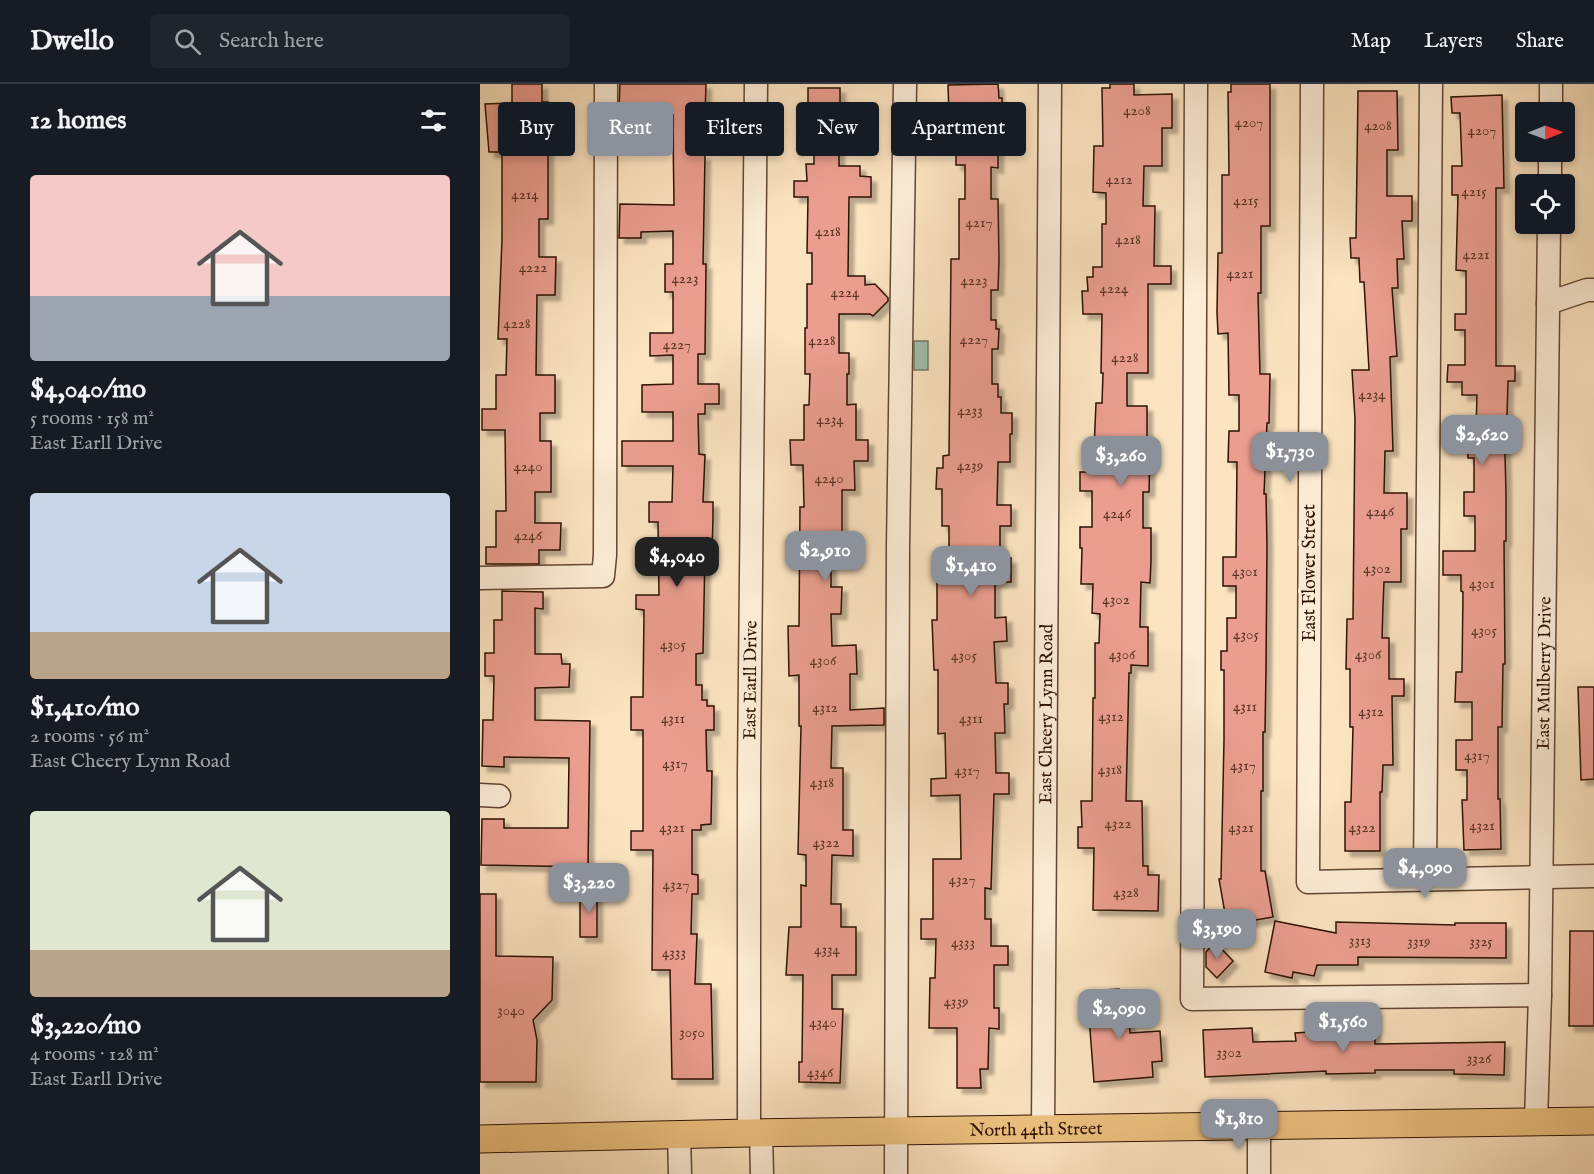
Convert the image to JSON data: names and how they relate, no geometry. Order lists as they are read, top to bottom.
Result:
{
  "streets": {
    "main road": ["North 44th Street"],
    "street": [
      "East Flower Street",
      "East Mulberry Drive",
      "East Earll Drive",
      "East Cheery Lynn Road"
    ]
  },
  "crossings": [
    ["East Mulberry Drive", "North 44th Street"],
    ["East Earll Drive", "North 44th Street"],
    ["East Cheery Lynn Road", "North 44th Street"]
  ],
  "house_numbers": [
    "4208",
    "4207",
    "4208",
    "4207",
    "4212",
    "4215",
    "4214",
    "4215",
    "4217",
    "4218",
    "4218",
    "4221",
    "4222",
    "4221",
    "4223",
    "4223",
    "4224",
    "4224",
    "4228",
    "4227",
    "4228",
    "4227",
    "4228",
    "4234",
    "4233",
    "4234",
    "4239",
    "4240",
    "4240",
    "4246",
    "4246",
    "4246",
    "4302",
    "4301",
    "4301",
    "4302",
    "4305",
    "4305",
    "4305",
    "4306",
    "4306",
    "4305",
    "4306",
    "4311",
    "4312",
    "4312",
    "4312",
    "4311",
    "4311",
    "4317",
    "4317",
    "4317",
    "4318",
    "4317",
    "4318",
    "4322",
    "4321",
    "4321",
    "4321",
    "4322",
    "4322",
    "4327",
    "4327",
    "4328",
    "3313",
    "3319",
    "3325",
    "4333",
    "4334",
    "4333",
    "4339",
    "3040",
    "4340",
    "3050",
    "3302",
    "3326",
    "4346"
  ],
  "north": "right",
  "page": {
    "header": "Dwello",
    "search": "Search here",
    "nav": ["Map", "Layers", "Share"],
    "heading": "12 homes",
    "chip": [
      "Buy",
      "Rent",
      "Filters",
      "New",
      "Apartment"
    ],
    "list": [
      {
        "name": "$4,040/mo",
        "note": "5 rooms · 158 m² · East Earll Drive"
      },
      {
        "name": "$1,410/mo",
        "note": "2 rooms · 56 m² · East Cheery Lynn Road"
      },
      {
        "name": "$3,220/mo",
        "note": "4 rooms · 128 m² · East Earll Drive"
      }
    ],
    "price": [
      "$2,620",
      "$1,730",
      "$3,260",
      "$2,910",
      "$4,040",
      "$1,410",
      "$4,090",
      "$3,220",
      "$3,190",
      "$2,090",
      "$1,560",
      "$1,810"
    ]
  }
}
